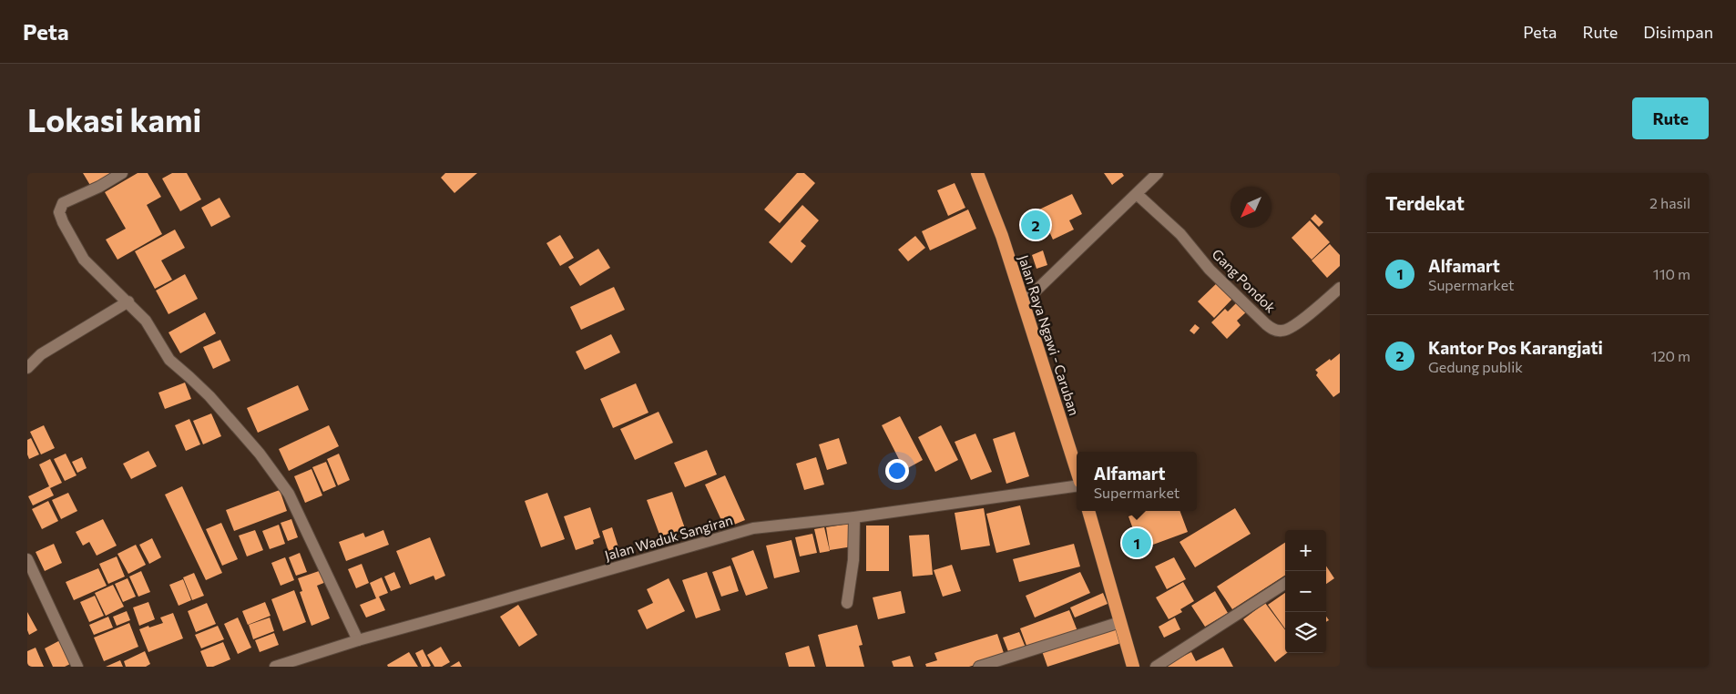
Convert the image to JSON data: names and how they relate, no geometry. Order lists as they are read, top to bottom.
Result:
{
  "streets": {
    "highway": ["Jalan Raya Ngawi - Caruban"],
    "street": ["Gang Pondok", "Jalan Waduk Sangiran"]
  },
  "north": "bottom left",
  "page": {
    "header": "Peta",
    "nav": ["Peta", "Rute", "Disimpan"],
    "buttons": "Rute",
    "title": "Lokasi kami",
    "heading": ["Terdekat", "2 hasil"],
    "pins": ["2", "1"],
    "list": [
      {
        "mark": "1",
        "name": "Alfamart",
        "note": "Supermarket",
        "value": "110 m"
      },
      {
        "mark": "2",
        "name": "Kantor Pos Karangjati",
        "note": "Gedung publik",
        "value": "120 m"
      }
    ],
    "popup": ["Alfamart", "Supermarket"],
    "map_buttons": ["+", "−"]
  }
}
